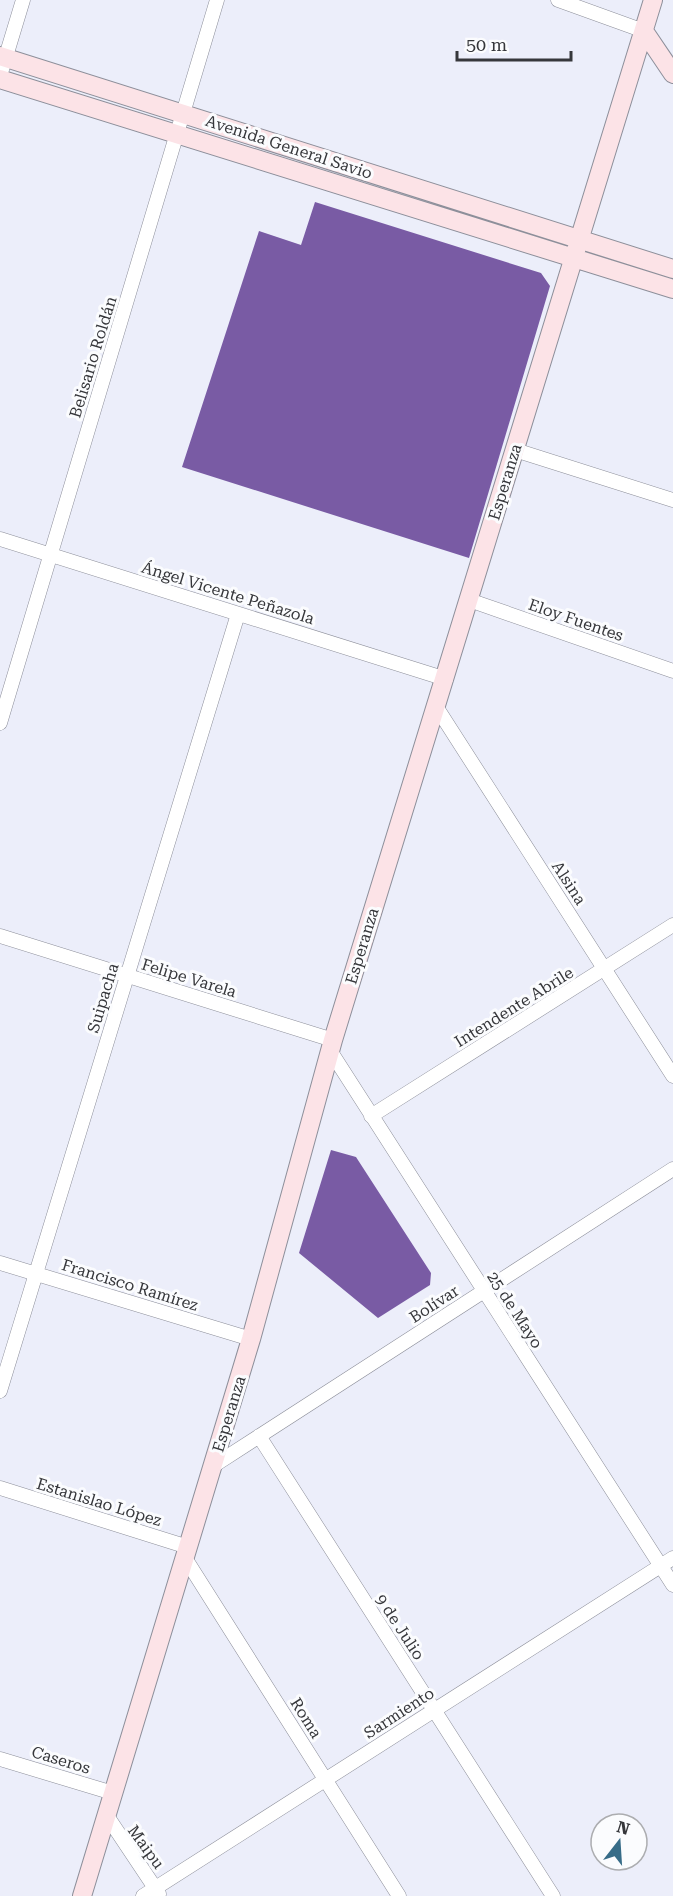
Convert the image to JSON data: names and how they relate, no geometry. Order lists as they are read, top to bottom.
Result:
{
  "streets": {
    "main road": ["Avenida General Savio", "Esperanza"],
    "street": [
      "Belisario Roldán",
      "Ángel Vicente Peñazola",
      "Eloy Fuentes",
      "Alsina",
      "Felipe Varela",
      "Suipacha",
      "Intendente Abrile",
      "Francisco Ramírez",
      "Bolívar",
      "25 de Mayo",
      "Estanislao López",
      "9 de Julio",
      "Sarmiento",
      "Roma",
      "Caseros",
      "Maipu"
    ]
  },
  "crossings": [
    ["Avenida General Savio", "Belisario Roldán"],
    ["Avenida General Savio", "Esperanza"],
    ["Belisario Roldán", "Ángel Vicente Peñazola"],
    ["Esperanza", "Ángel Vicente Peñazola"],
    ["Esperanza", "Eloy Fuentes"],
    ["Esperanza", "Alsina"],
    ["Esperanza", "Felipe Varela"],
    ["Esperanza", "Francisco Ramírez"],
    ["Esperanza", "Bolívar"],
    ["Esperanza", "25 de Mayo"],
    ["Esperanza", "Estanislao López"],
    ["Esperanza", "Roma"],
    ["Esperanza", "Caseros"],
    ["Esperanza", "Maipu"],
    ["Ángel Vicente Peñazola", "Suipacha"],
    ["Alsina", "Intendente Abrile"],
    ["Felipe Varela", "Suipacha"],
    ["Felipe Varela", "25 de Mayo"],
    ["Suipacha", "Francisco Ramírez"],
    ["Intendente Abrile", "25 de Mayo"],
    ["Bolívar", "25 de Mayo"],
    ["Bolívar", "9 de Julio"],
    ["25 de Mayo", "Sarmiento"],
    ["Estanislao López", "Roma"],
    ["9 de Julio", "Sarmiento"],
    ["Sarmiento", "Roma"],
    ["Sarmiento", "Maipu"]
  ],
  "scale_bar": "50 m",
  "north": "top"
}
